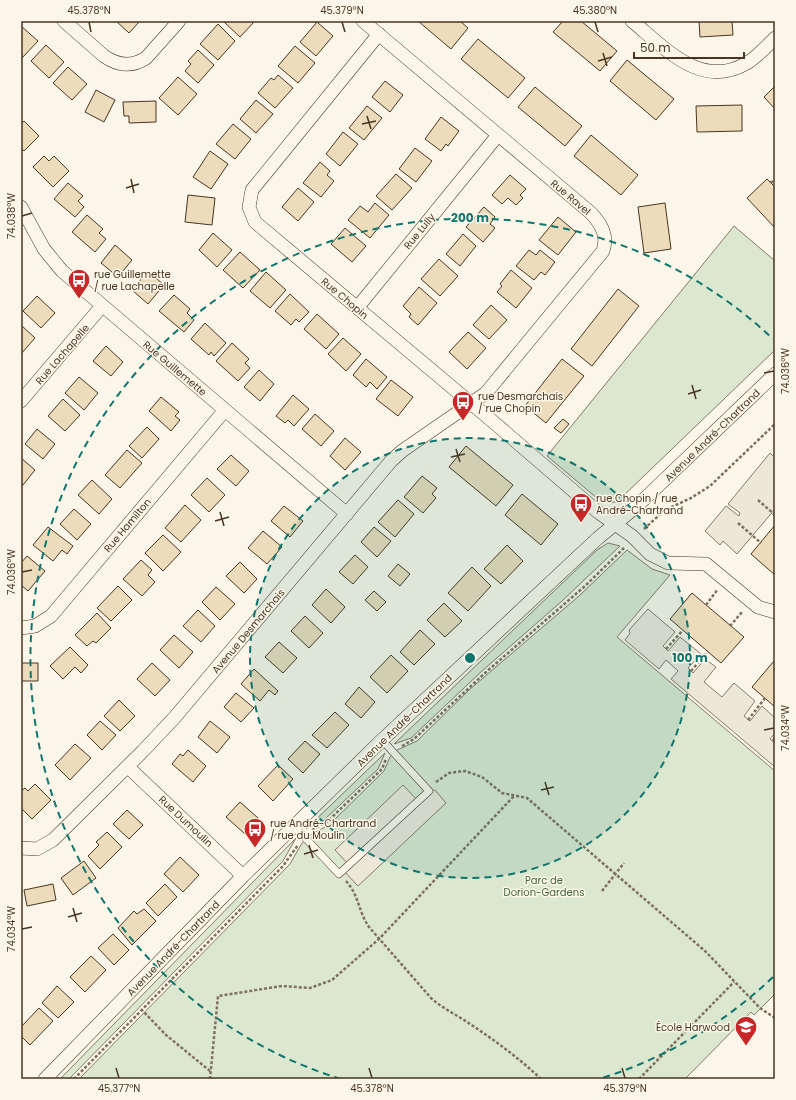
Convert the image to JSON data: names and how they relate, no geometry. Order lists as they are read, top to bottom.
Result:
{
  "streets": {
    "street": [
      "Rue Ravel",
      "Rue Lully",
      "Rue Chopin",
      "Rue Lachapelle",
      "Rue Guillemette",
      "Avenue André-Chartrand",
      "Rue Hamilton",
      "Avenue Desmarchais",
      "Rue Dumoulin"
    ]
  },
  "crossings": [
    ["Rue Ravel", "Rue Lully"],
    ["Rue Ravel", "Rue Chopin"],
    ["Rue Ravel", "Avenue Desmarchais"],
    ["Rue Lully", "Rue Chopin"],
    ["Rue Chopin", "Avenue André-Chartrand"],
    ["Rue Chopin", "Avenue Desmarchais"],
    ["Rue Lachapelle", "Rue Guillemette"],
    ["Rue Guillemette", "Rue Hamilton"],
    ["Rue Guillemette", "Avenue Desmarchais"],
    ["Avenue André-Chartrand", "Rue Dumoulin"],
    ["Avenue Desmarchais", "Rue Dumoulin"]
  ],
  "parks": ["Parc de Dorion-Gardens"],
  "places": {
    "bus stop": [
      "rue Guillemette / rue Lachapelle",
      "rue Desmarchais / rue Chopin",
      "rue Chopin / rue André-Chartrand",
      "rue André-Chartrand / rue du Moulin"
    ],
    "school or university": ["École Harwood"]
  },
  "scale_bar": "50 m",
  "coordinates": [
    "45.378°N",
    "45.379°N",
    "45.380°N",
    "74.038°W",
    "74.036°W",
    "74.034°W",
    "45.377°N"
  ],
  "rings": ["200 m", "100 m"]
}
